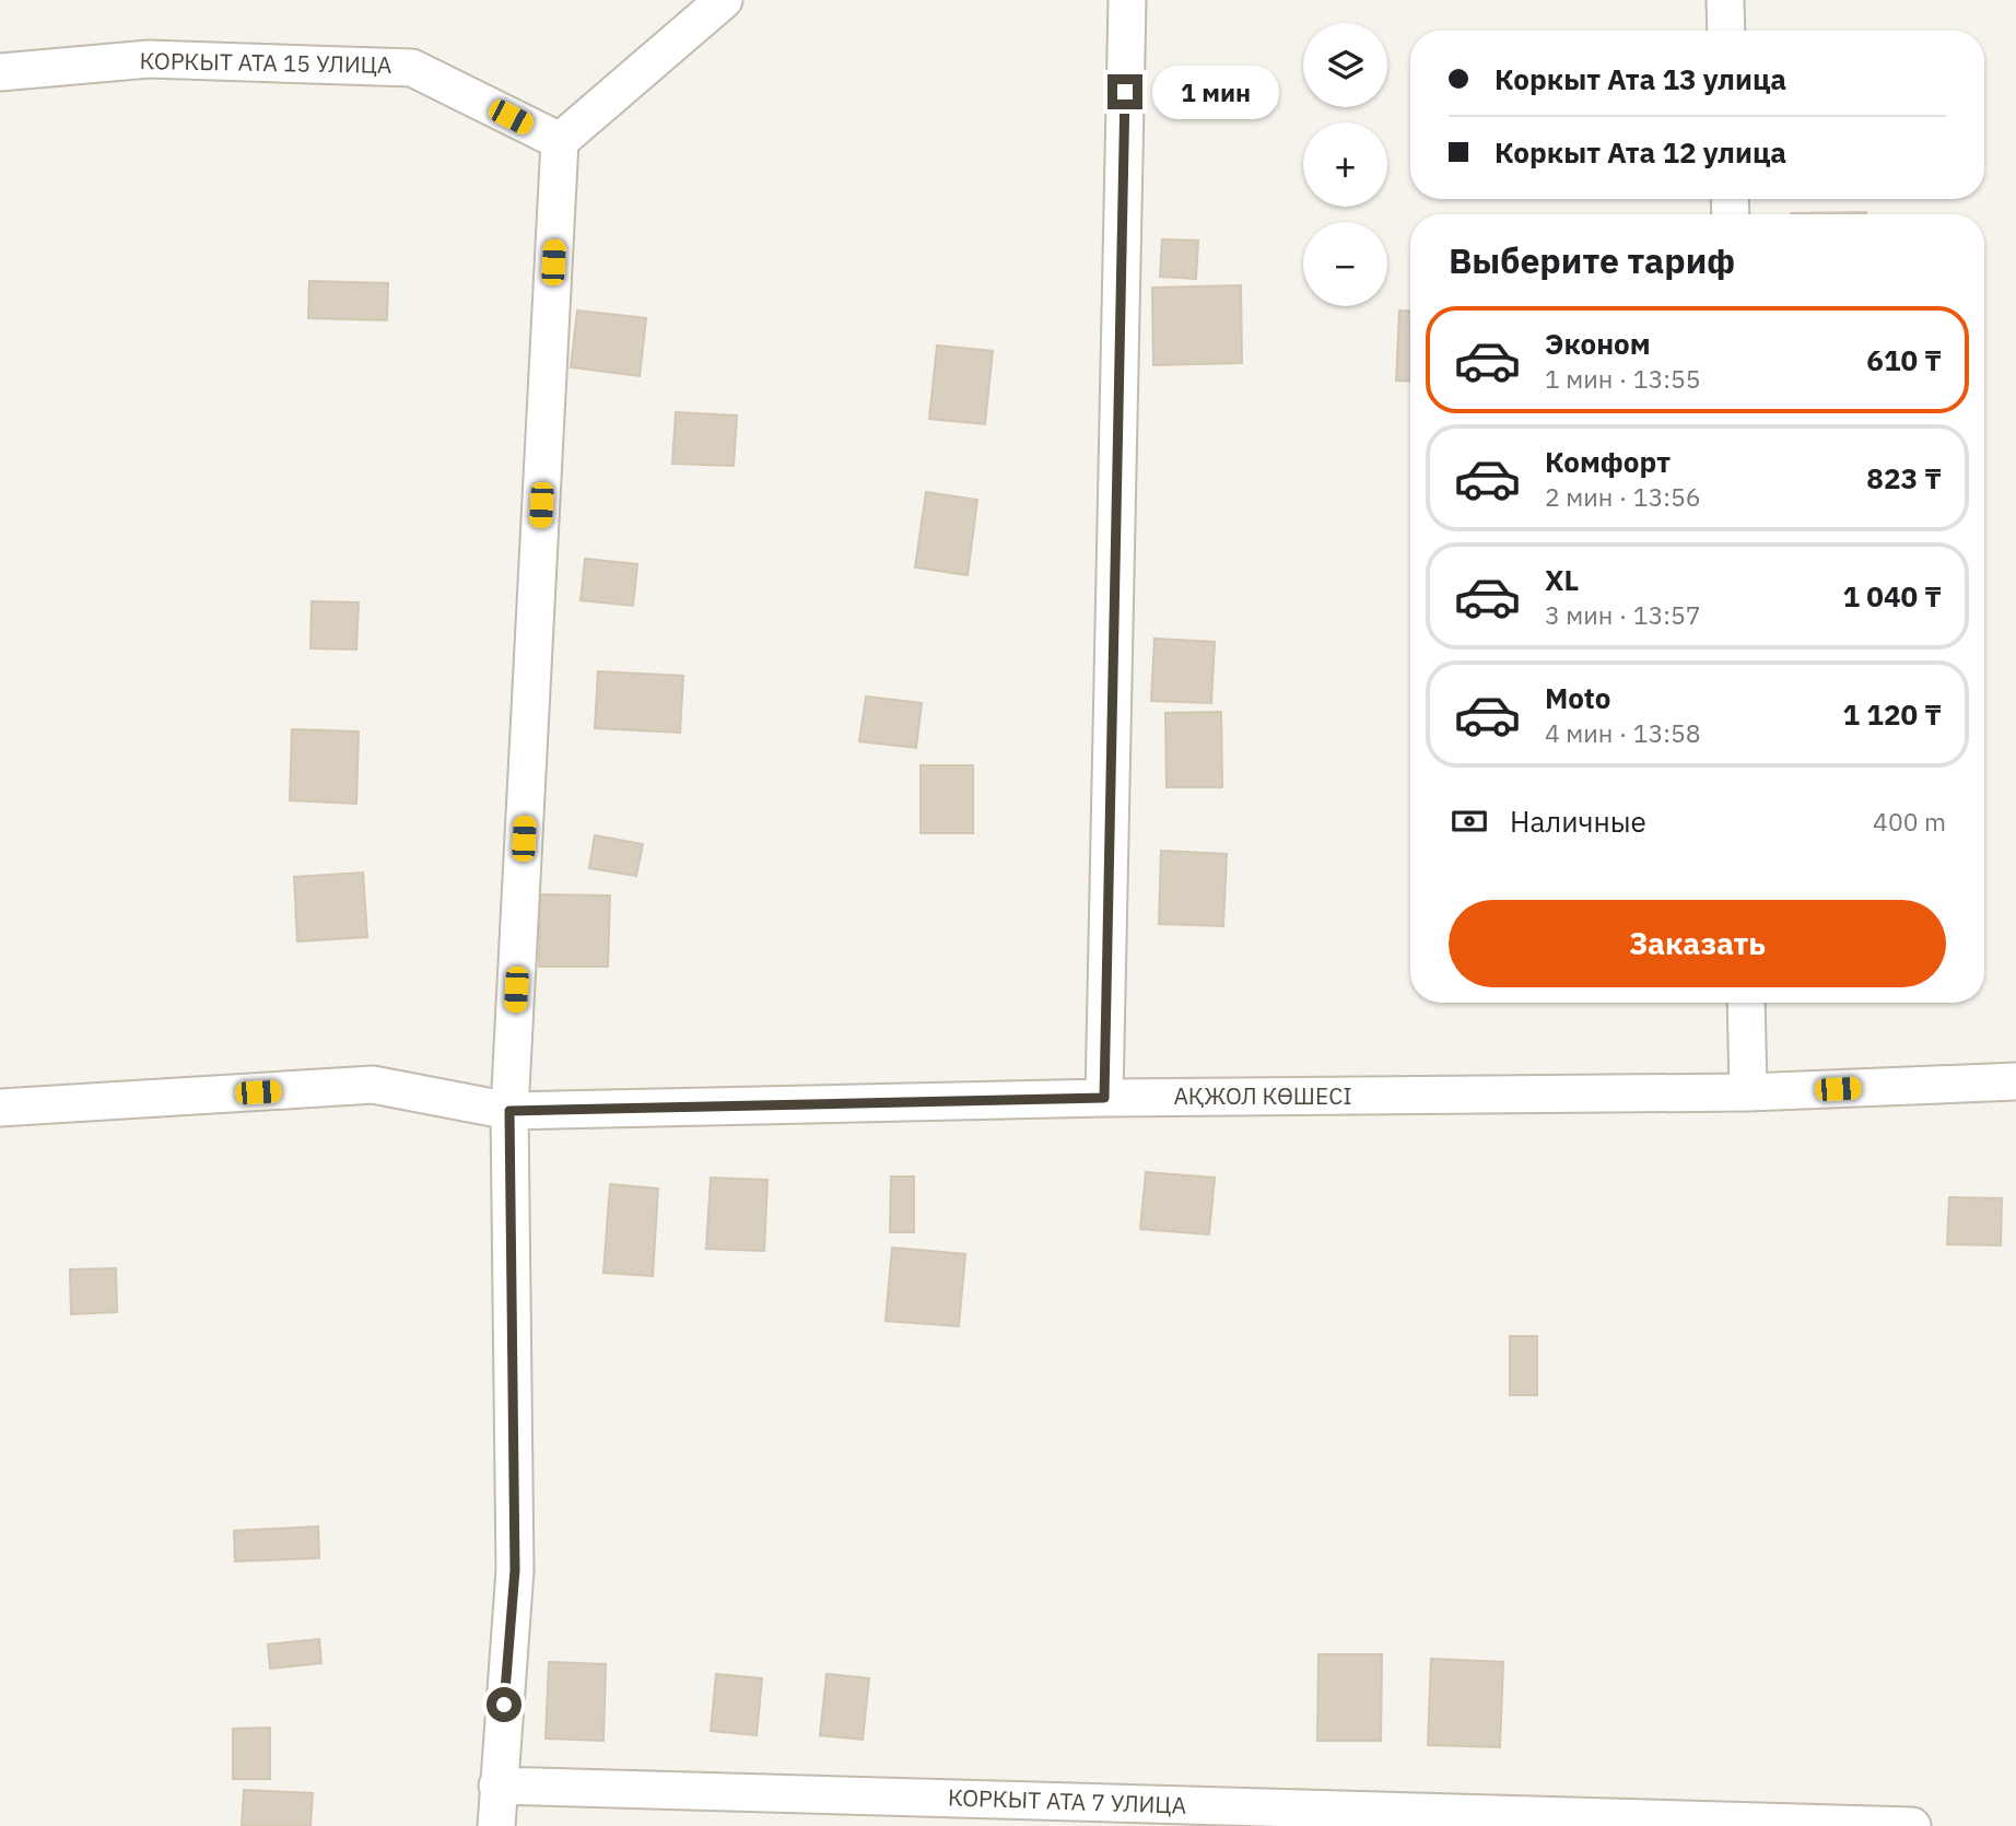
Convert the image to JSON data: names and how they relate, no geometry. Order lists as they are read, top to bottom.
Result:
{
  "streets": {
    "street": ["КОРКЫТ АТА 15 УЛИЦА", "АҚЖОЛ КӨШЕСІ", "КОРКЫТ АТА 7 УЛИЦА"]
  },
  "page": {
    "map_buttons": ["+", "−"],
    "banner": ["Коркыт Ата 13 улица", "Коркыт Ата 12 улица"],
    "bubble": "1 мин",
    "heading": "Выберите тариф",
    "list": [
      {
        "name": "Эконом",
        "note": "1 мин · 13:55",
        "value": "610 ₸"
      },
      {
        "name": "Комфорт",
        "note": "2 мин · 13:56",
        "value": "823 ₸"
      },
      {
        "name": "XL",
        "note": "3 мин · 13:57",
        "value": "1 040 ₸"
      },
      {
        "name": "Moto",
        "note": "4 мин · 13:58",
        "value": "1 120 ₸"
      }
    ],
    "pay": ["Наличные", "400 m"],
    "buttons": "Заказать"
  }
}
